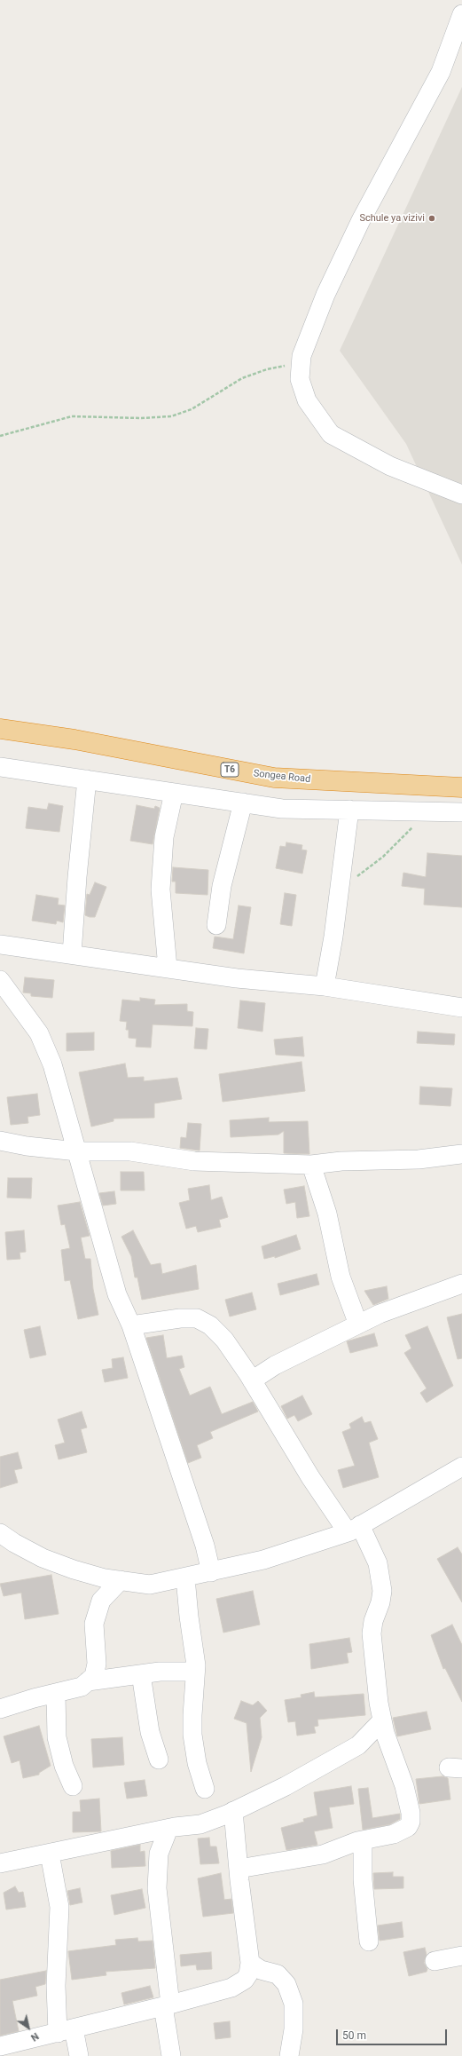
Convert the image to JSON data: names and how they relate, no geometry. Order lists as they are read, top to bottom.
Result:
{
  "streets": {
    "highway": ["T6", "Songea Road"]
  },
  "places": ["Schule ya vizivi"],
  "scale_bar": "50 m",
  "north": "bottom right"
}
